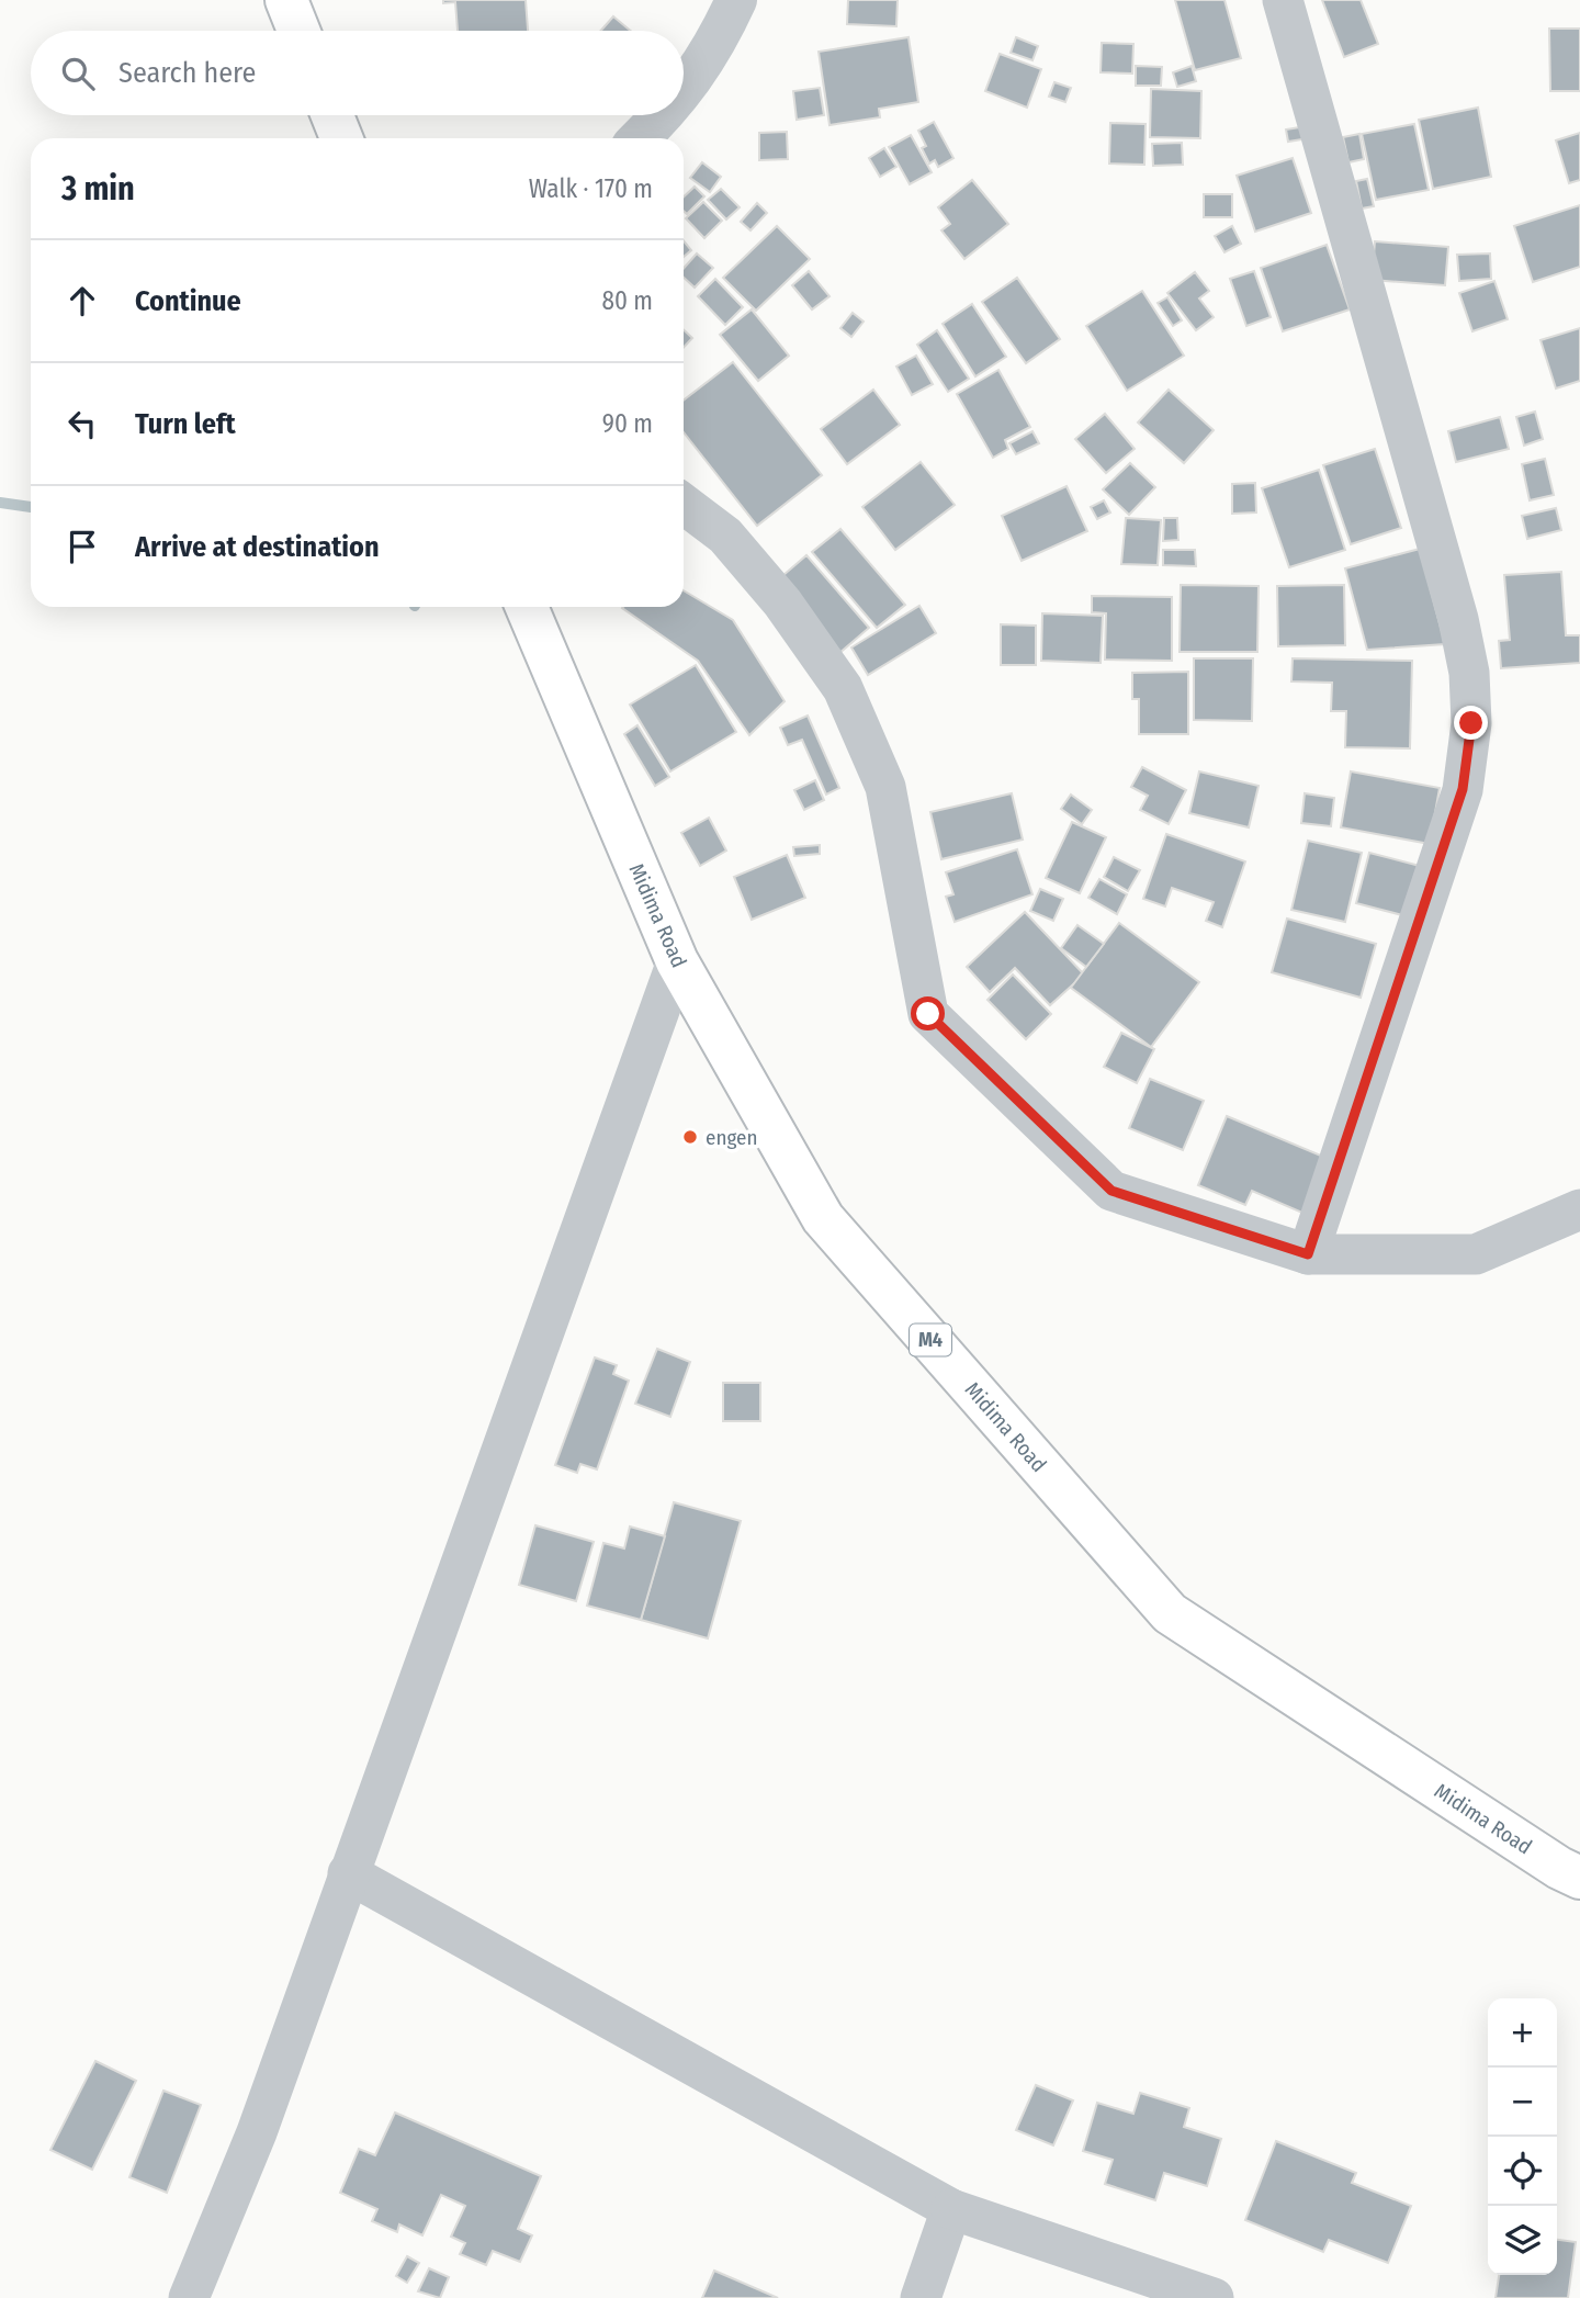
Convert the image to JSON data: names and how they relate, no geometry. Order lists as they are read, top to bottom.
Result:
{
  "streets": {
    "main road": ["Midima Road", "M4"]
  },
  "places": ["engen"],
  "page": {
    "search": "Search here",
    "heading": ["3 min", "Walk · 170 m"],
    "list": [
      ["Continue", "80 m"],
      ["Turn left", "90 m"],
      "Arrive at destination"
    ],
    "map_buttons": ["+", "−"]
  }
}
